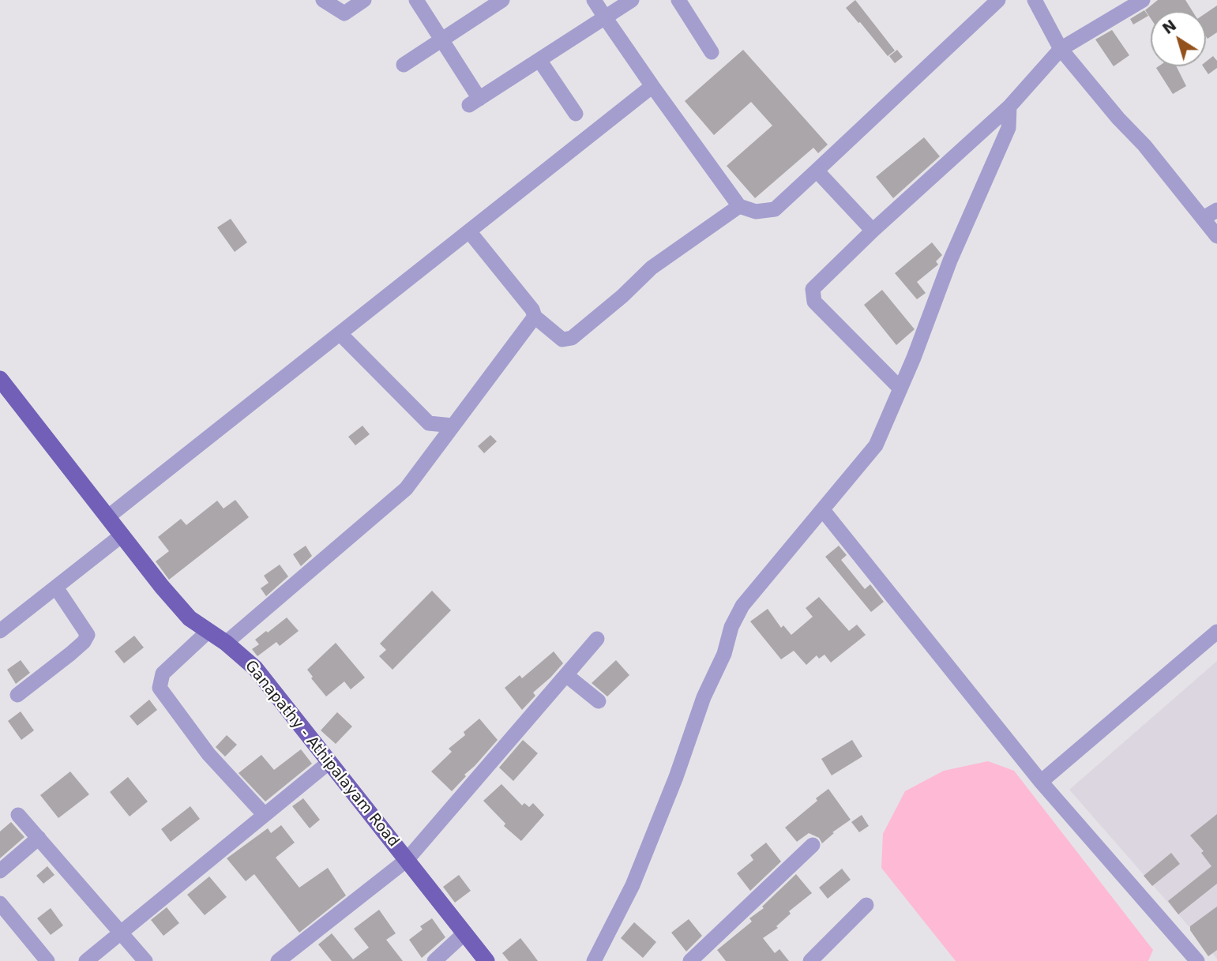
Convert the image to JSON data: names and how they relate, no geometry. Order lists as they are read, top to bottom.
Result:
{
  "streets": {
    "main road": ["Ganapathy - Athipalayam Road"]
  },
  "north": "top left"
}
